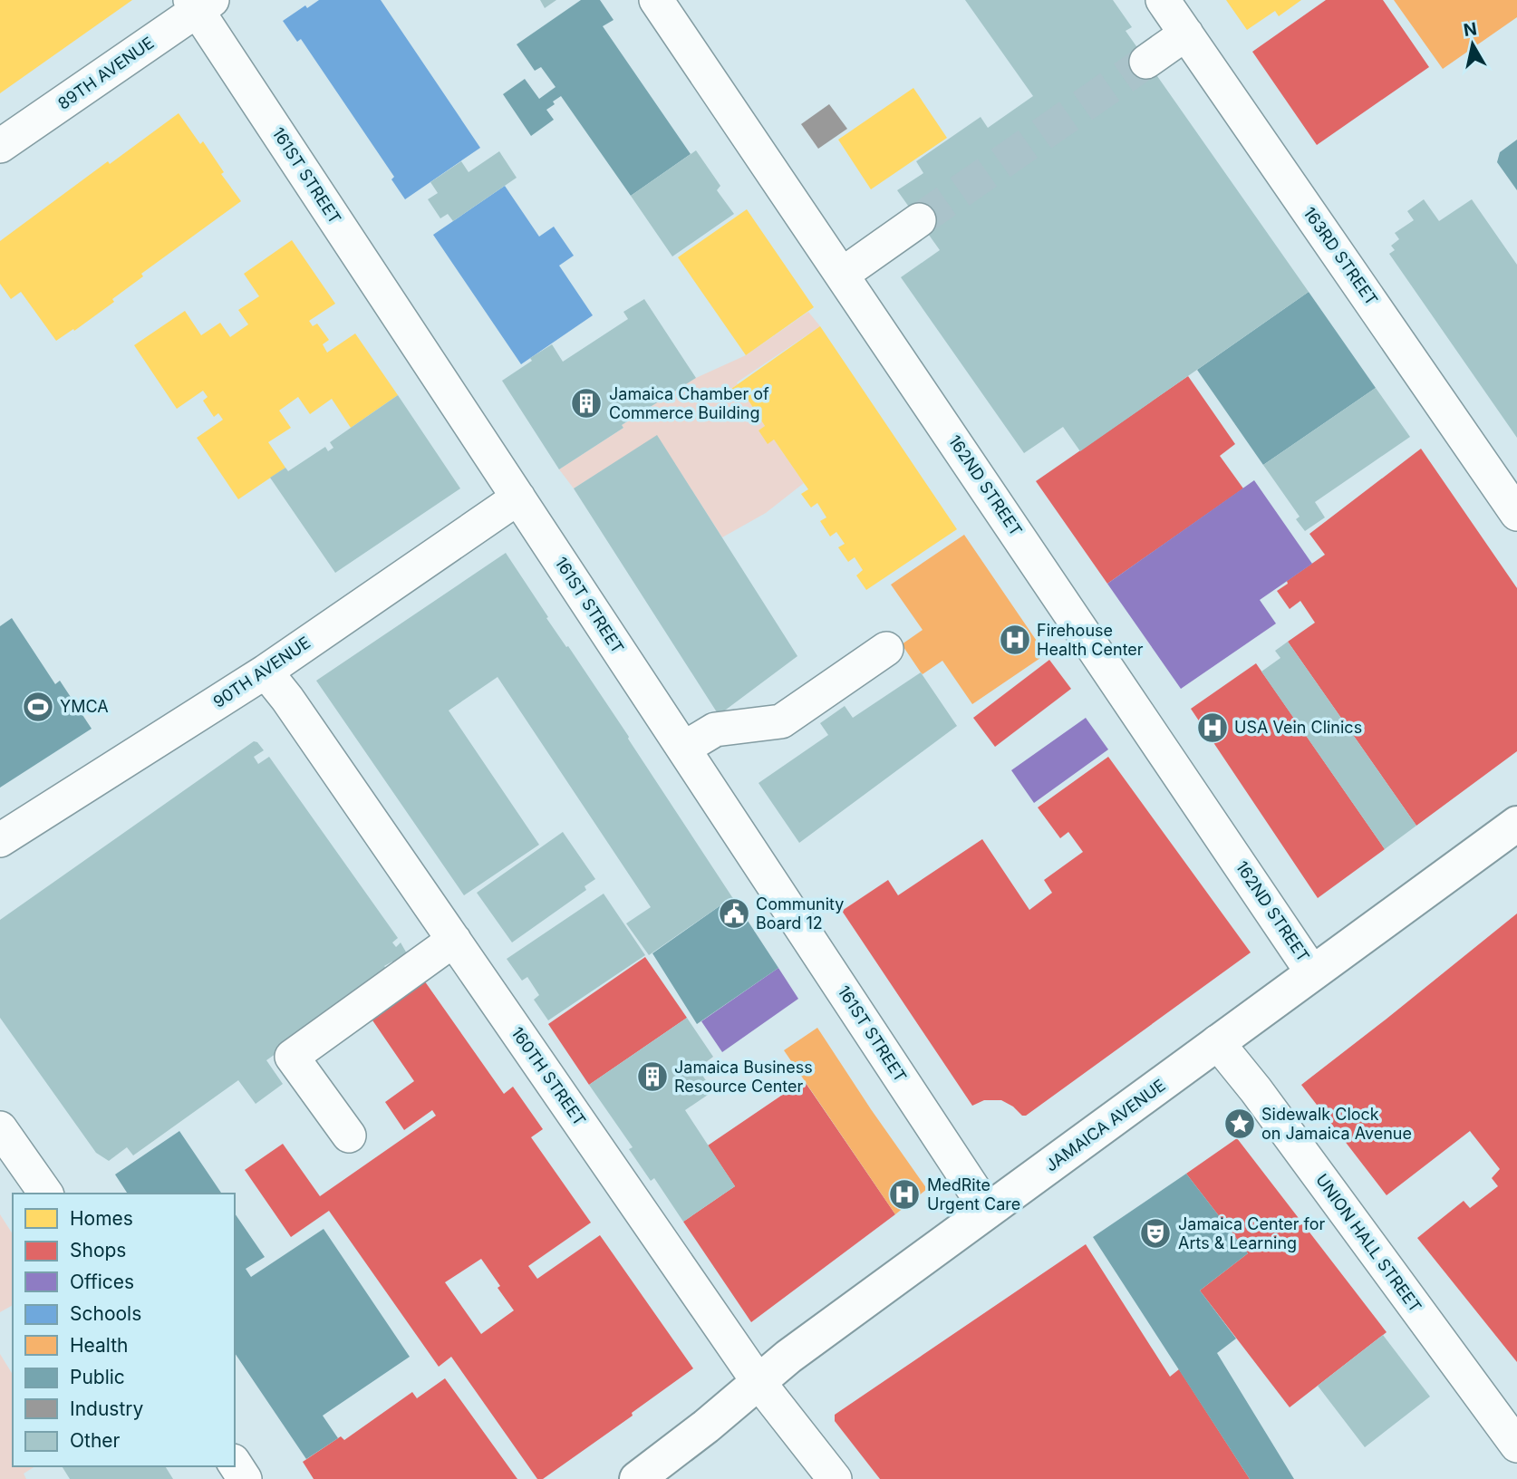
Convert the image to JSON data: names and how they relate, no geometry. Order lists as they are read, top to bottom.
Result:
{
  "streets": {
    "main road": ["JAMAICA AVENUE"],
    "street": [
      "89TH AVENUE",
      "161ST STREET",
      "163RD STREET",
      "162ND STREET",
      "90TH AVENUE",
      "160TH STREET",
      "UNION HALL STREET"
    ]
  },
  "crossings": [
    ["89TH AVENUE", "161ST STREET"],
    ["161ST STREET", "90TH AVENUE"],
    ["161ST STREET", "JAMAICA AVENUE"],
    ["162ND STREET", "JAMAICA AVENUE"],
    ["90TH AVENUE", "160TH STREET"],
    ["160TH STREET", "JAMAICA AVENUE"],
    ["JAMAICA AVENUE", "UNION HALL STREET"]
  ],
  "places": {
    "building": ["Jamaica Chamber of Commerce Building", "Jamaica Business Resource Center"],
    "hospital": ["Firehouse Health Center", "USA Vein Clinics", "MedRite Urgent Care"],
    "sports": ["YMCA"],
    "public building": ["Community Board 12"],
    "place": ["Sidewalk Clock on Jamaica Avenue"],
    "theatre": ["Jamaica Center for Arts & Learning"]
  },
  "legend": [
    "Homes",
    "Shops",
    "Offices",
    "Schools",
    "Health",
    "Public",
    "Industry",
    "Other"
  ],
  "north": "top"
}
